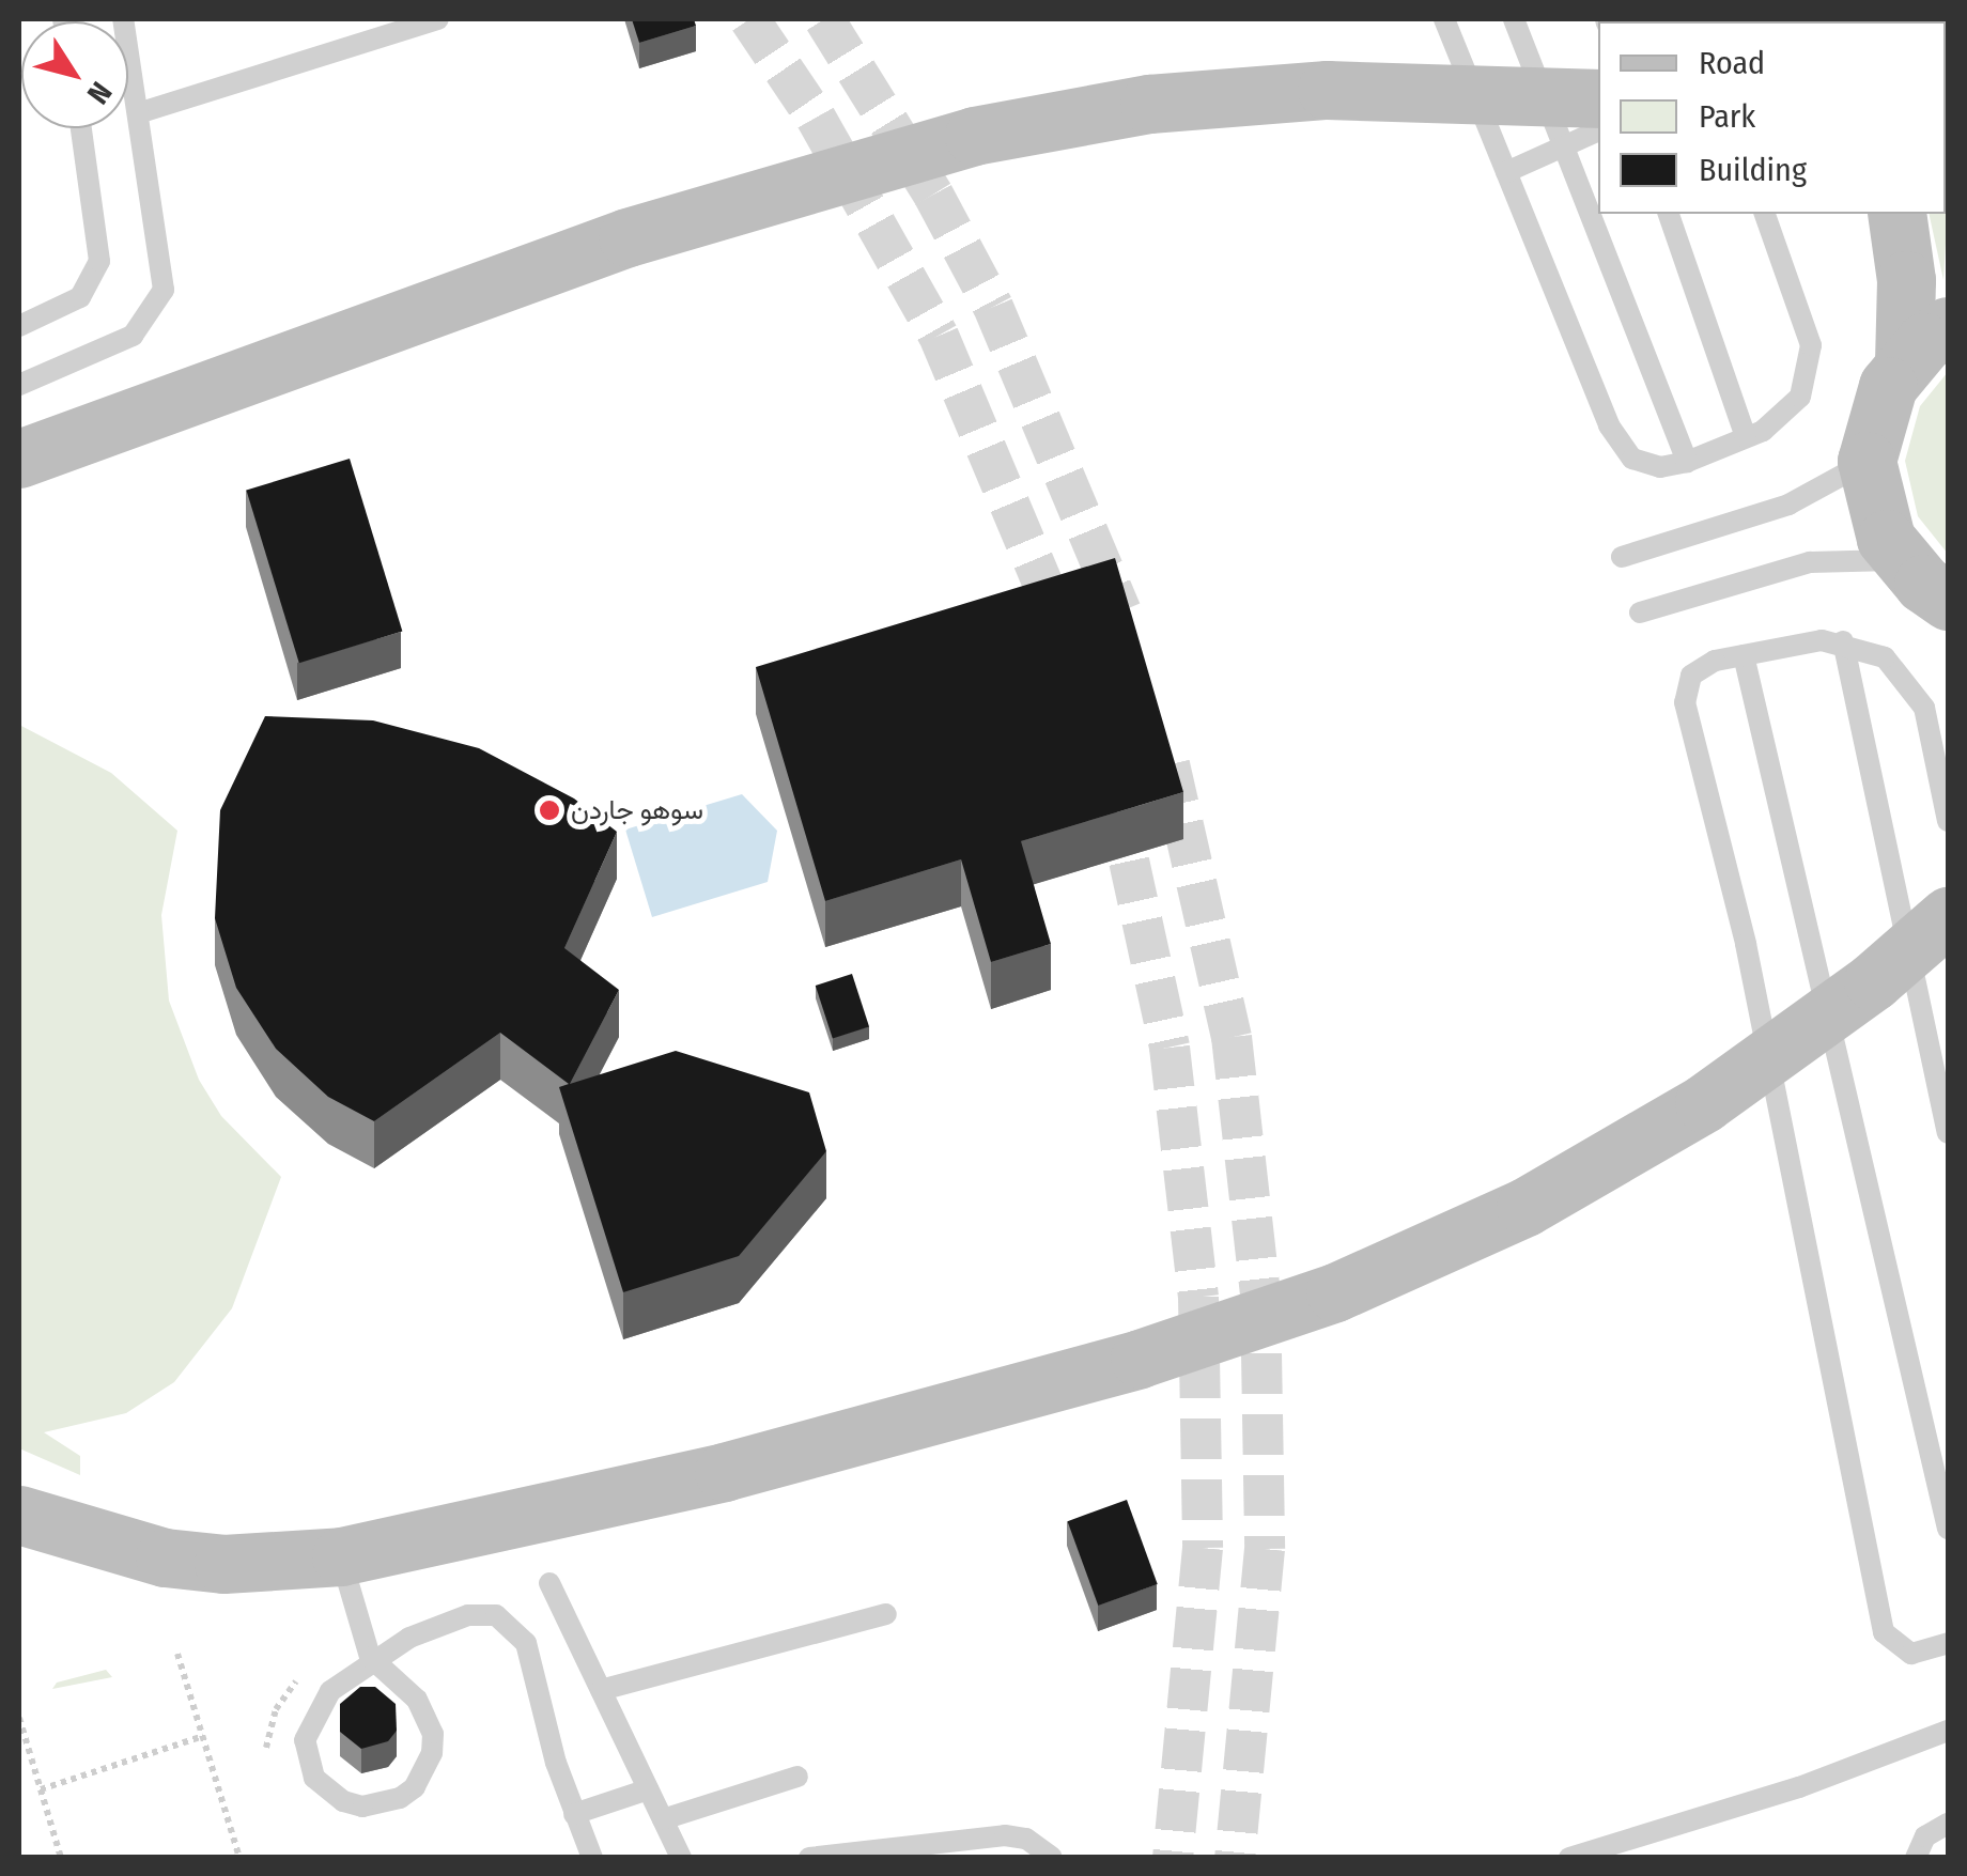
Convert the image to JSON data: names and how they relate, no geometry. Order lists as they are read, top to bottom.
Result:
{
  "places": ["سوهو جاردن"],
  "legend": ["Road", "Park", "Building"],
  "north": "bottom right"
}
